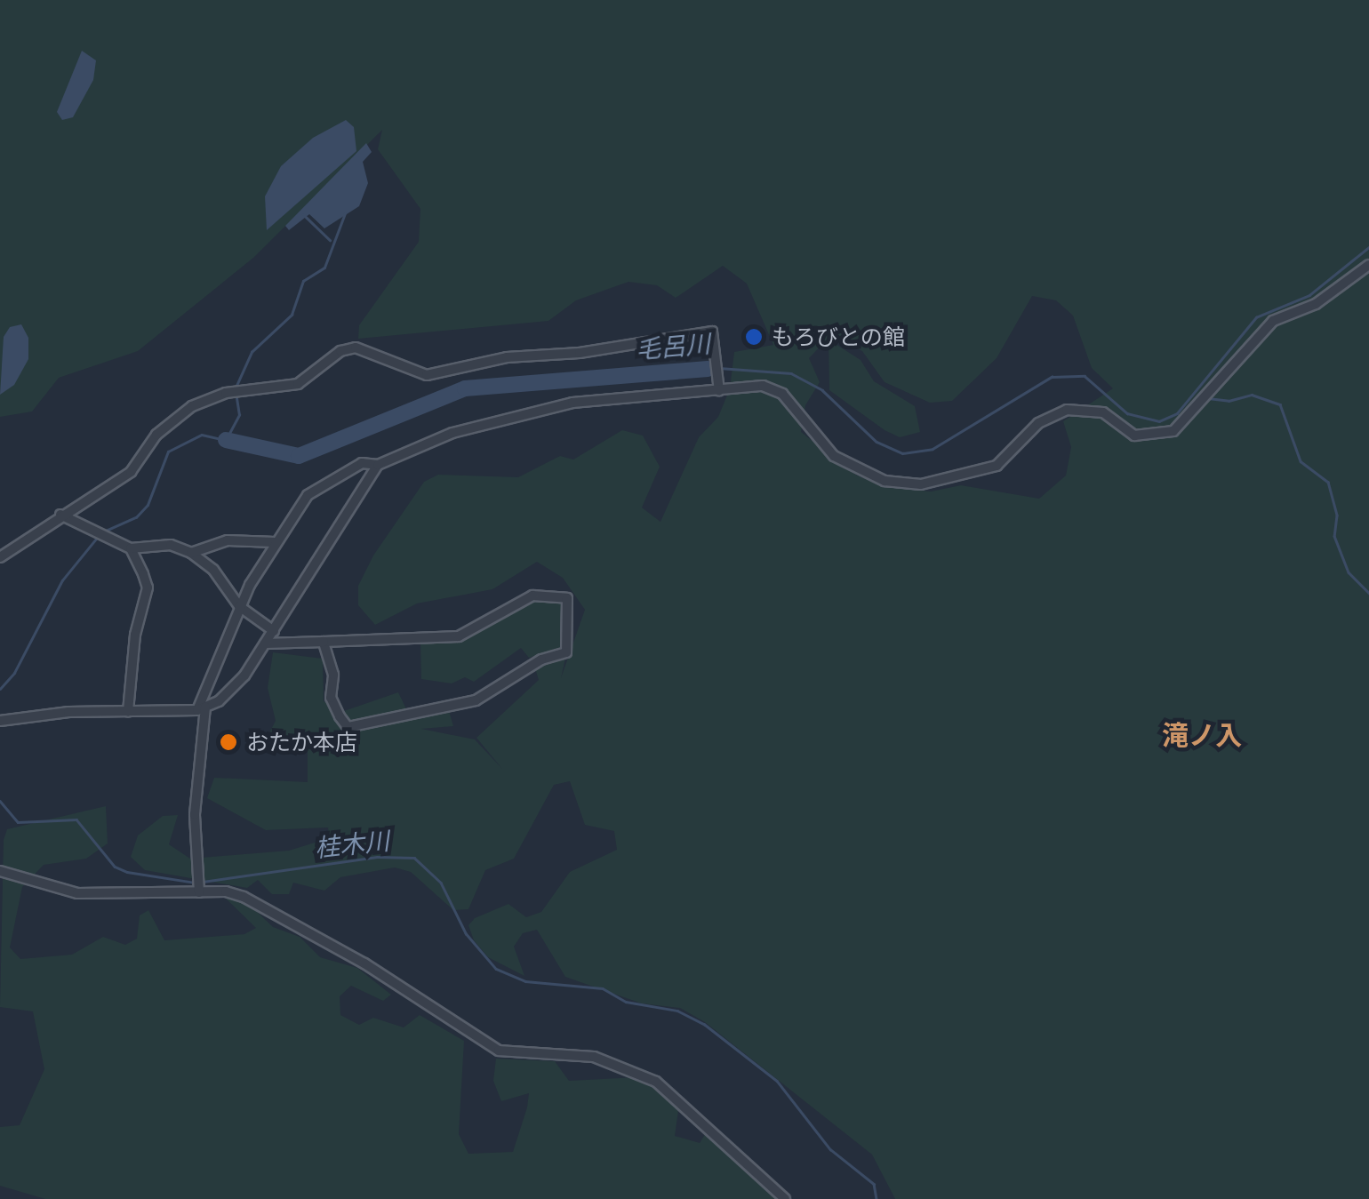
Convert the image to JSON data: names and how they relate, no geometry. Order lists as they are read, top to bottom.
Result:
{
  "districts": ["滝ノ入"],
  "water": ["毛呂川", "桂木川"],
  "places": ["もろびとの館", "おたか本店"]
}
